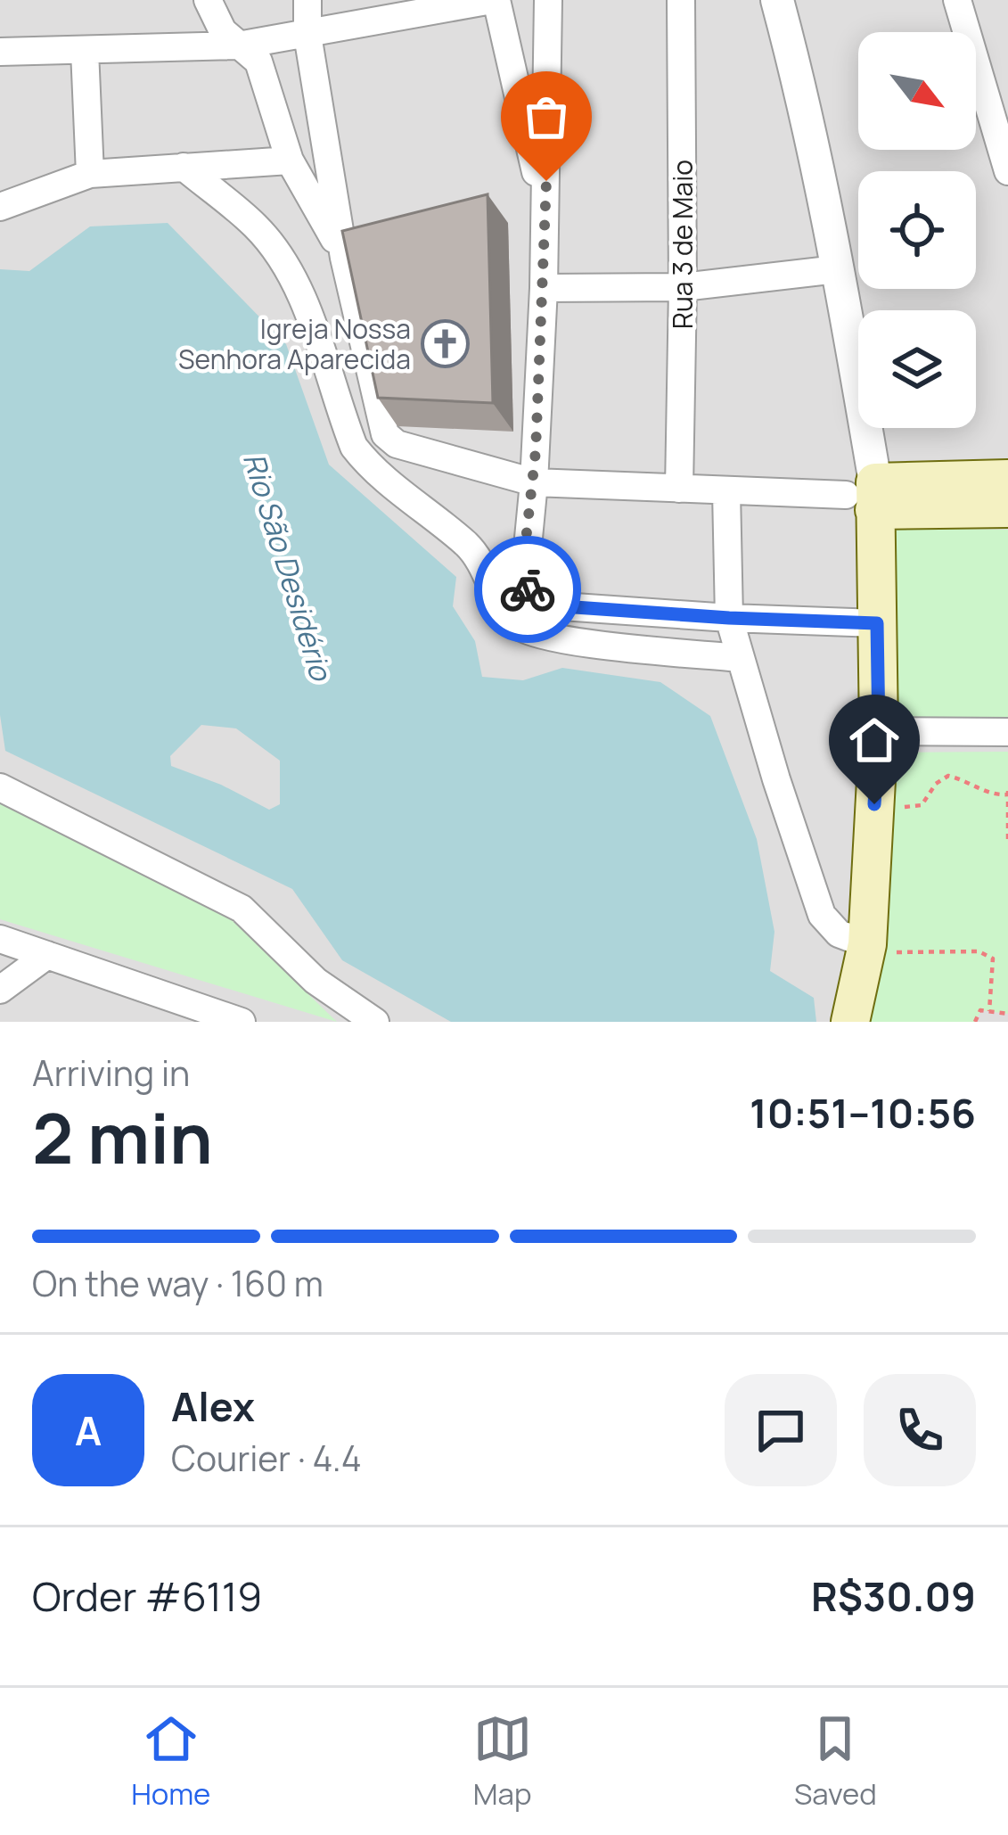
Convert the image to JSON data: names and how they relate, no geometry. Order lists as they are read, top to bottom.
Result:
{
  "streets": {
    "street": ["Rua 3 de Maio"]
  },
  "water": ["Rio São Desidério"],
  "places": {
    "church": ["Igreja Nossa Senhora Aparecida"]
  },
  "north": "bottom right",
  "page": {
    "heading": ["2 min", "Arriving in", "10:51–10:56"],
    "panel": [
      "Alex",
      "Courier · 4.4",
      "Order #6119",
      "R$30.09"
    ],
    "bar": "On the way · 160 m",
    "round": "A",
    "tabs": ["Home", "Map", "Saved"]
  }
}
